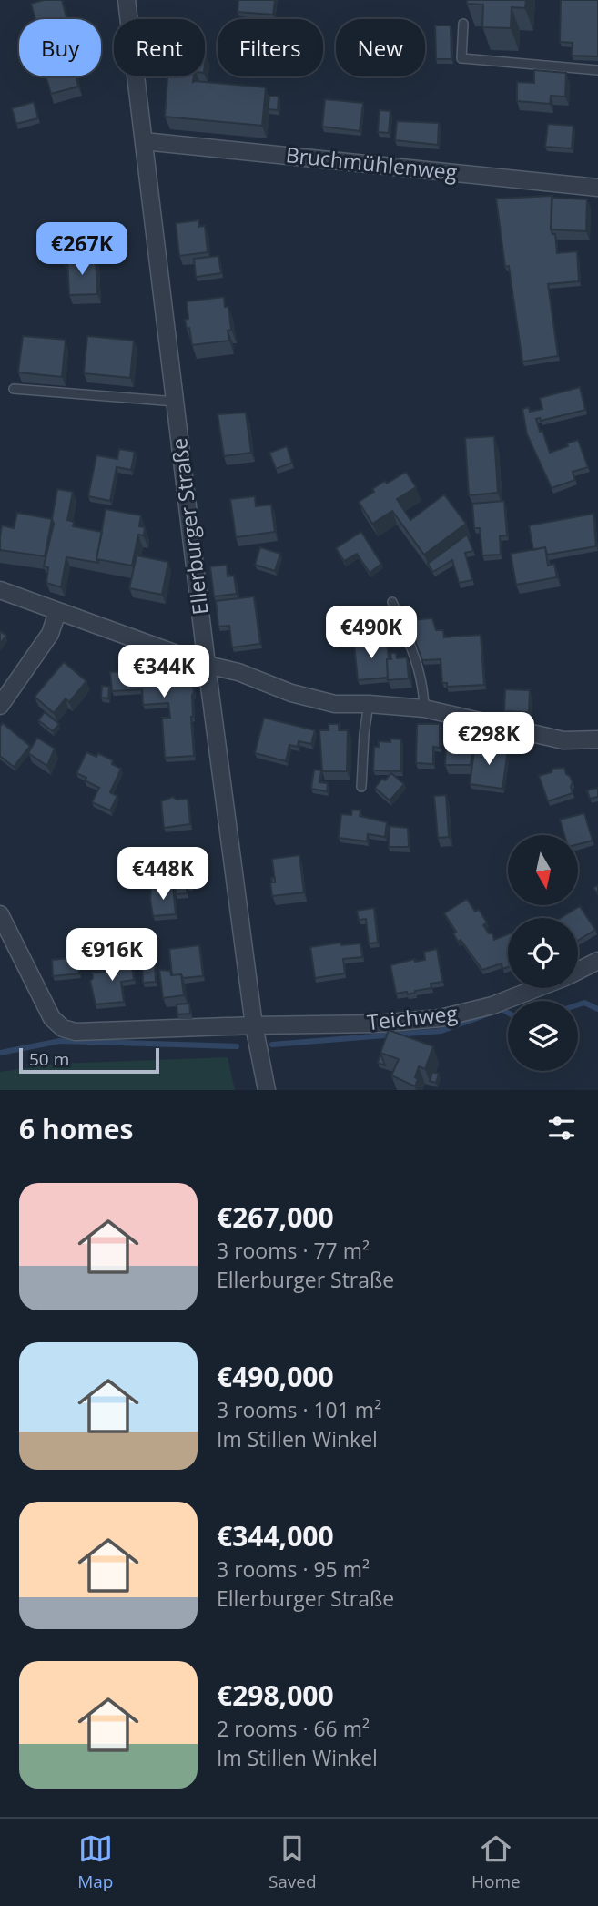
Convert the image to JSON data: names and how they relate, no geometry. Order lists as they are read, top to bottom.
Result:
{
  "streets": {
    "street": ["Bruchmühlenweg", "Ellerburger Straße", "Teichweg"]
  },
  "crossings": [
    ["Bruchmühlenweg", "Ellerburger Straße"],
    ["Ellerburger Straße", "Teichweg"]
  ],
  "scale_bar": "50 m",
  "north": "bottom",
  "page": {
    "chip": [
      "Buy",
      "Rent",
      "Filters",
      "New"
    ],
    "price": [
      "€267K",
      "€490K",
      "€344K",
      "€298K",
      "€448K",
      "€916K"
    ],
    "scale": "50 m",
    "heading": "6 homes",
    "list": [
      {
        "name": "€267,000",
        "note": "3 rooms · 77 m² · Ellerburger Straße"
      },
      {
        "name": "€490,000",
        "note": "3 rooms · 101 m² · Im Stillen Winkel"
      },
      {
        "name": "€344,000",
        "note": "3 rooms · 95 m² · Ellerburger Straße"
      },
      {
        "name": "€298,000",
        "note": "2 rooms · 66 m² · Im Stillen Winkel"
      }
    ],
    "tabs": ["Map", "Saved", "Home"]
  }
}
